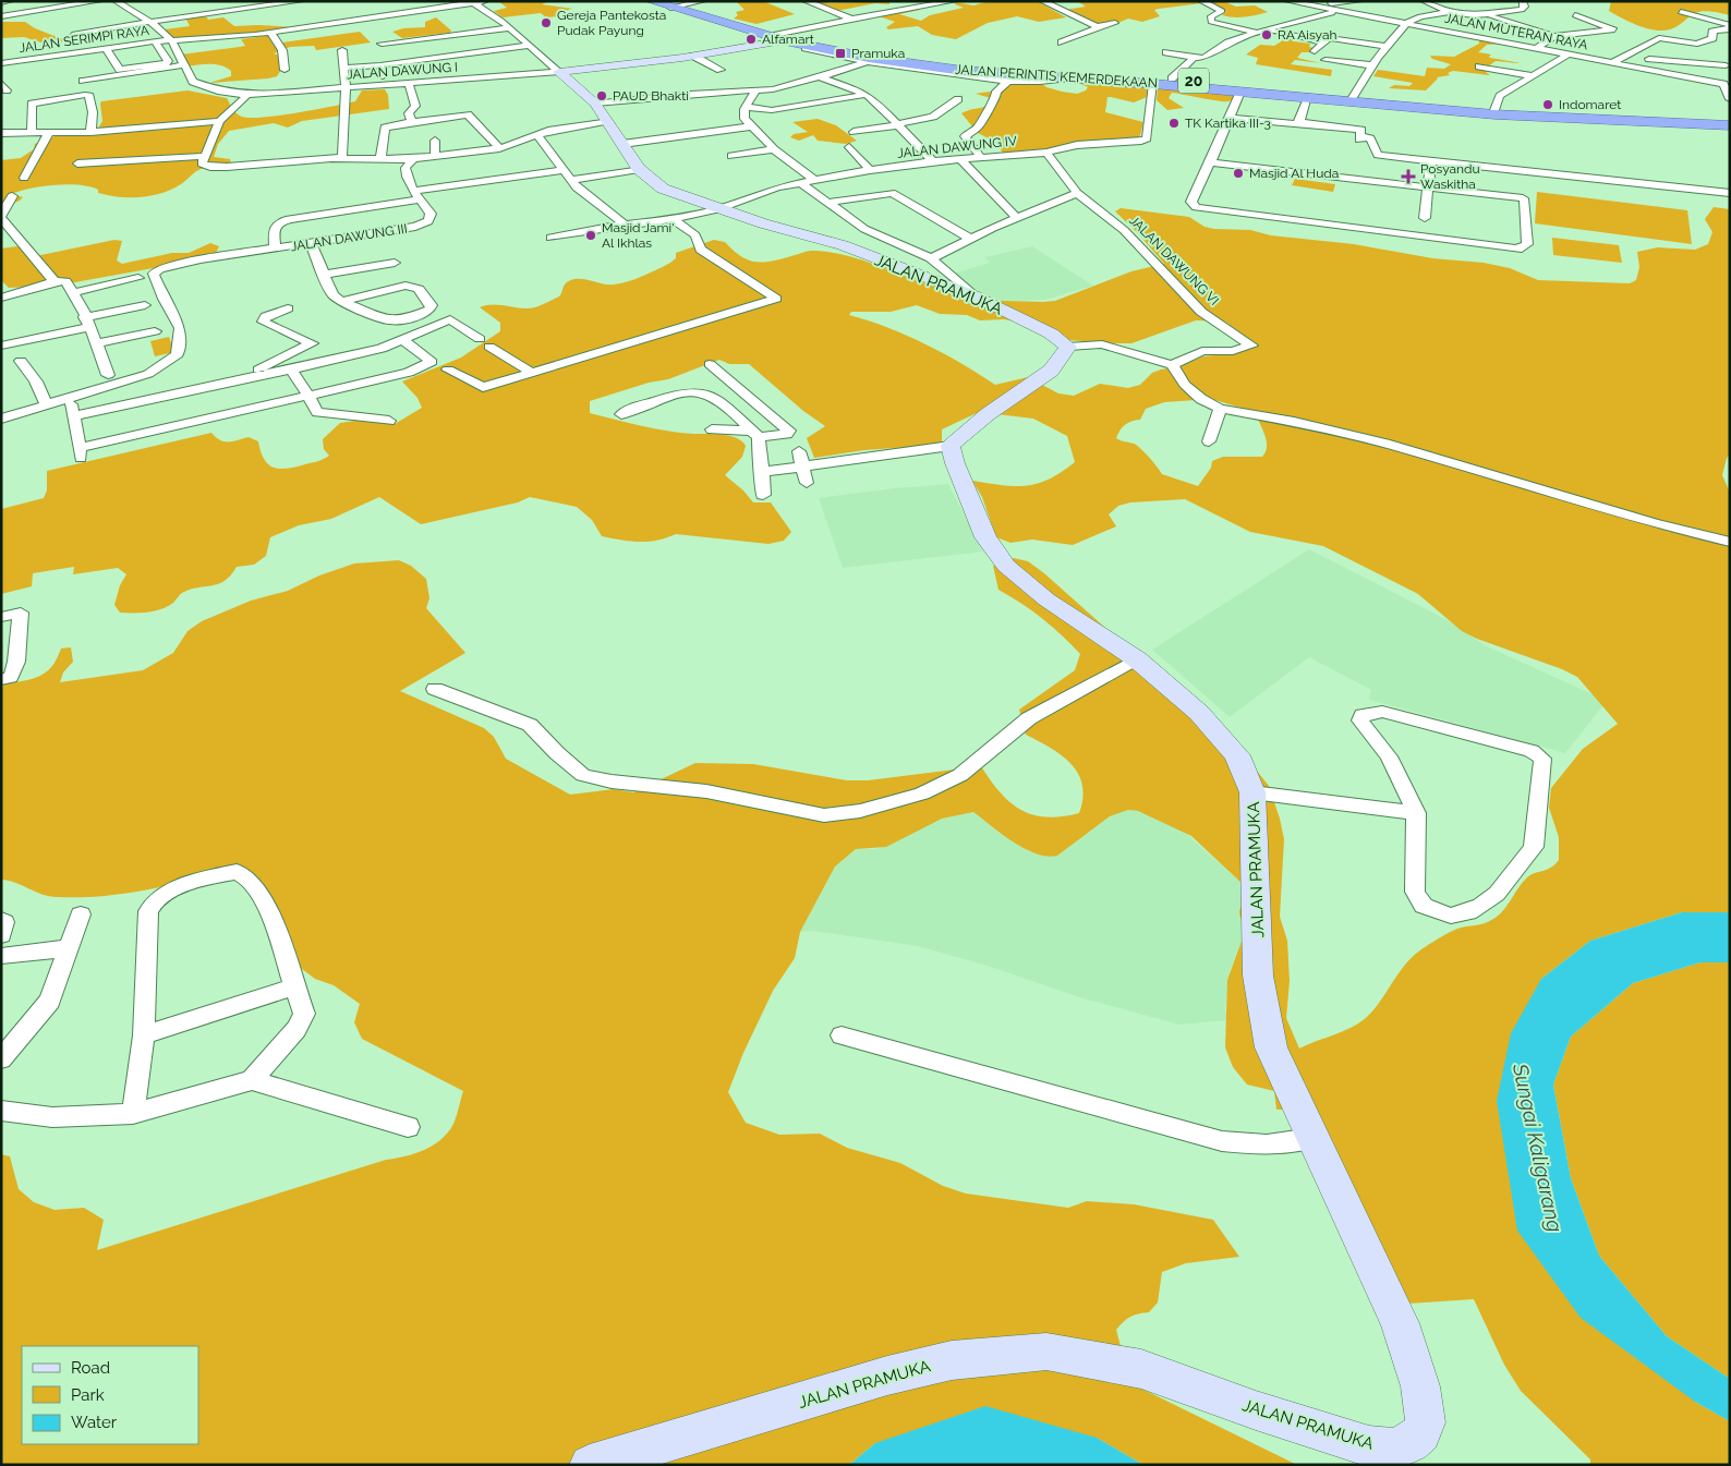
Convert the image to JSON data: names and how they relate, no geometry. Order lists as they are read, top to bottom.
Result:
{
  "streets": {
    "highway": ["JALAN PERINTIS KEMERDEKAAN", "20"],
    "main road": ["JALAN PRAMUKA"],
    "street": [
      "JALAN MUTERAN RAYA",
      "JALAN SERIMPI RAYA",
      "JALAN DAWUNG I",
      "JALAN DAWUNG IV",
      "JALAN DAWUNG III",
      "JALAN DAWUNG VI"
    ]
  },
  "crossings": [
    ["JALAN SERIMPI RAYA", "JALAN DAWUNG I"],
    ["JALAN DAWUNG I", "JALAN PRAMUKA"],
    ["JALAN PERINTIS KEMERDEKAAN", "JALAN DAWUNG IV"],
    ["JALAN DAWUNG IV", "JALAN DAWUNG VI"],
    ["JALAN DAWUNG IV", "JALAN PRAMUKA"]
  ],
  "water": ["Sungai Kaligarang"],
  "places": {
    "other": [
      "Gereja Pantekosta Pudak Payung",
      "RA Aisyah",
      "Alfamart",
      "PAUD Bhakti",
      "Indomaret",
      "TK Kartika III-3",
      "Masjid Al Huda",
      "Masjid Jami' Al Ikhlas"
    ],
    "transit": ["Pramuka"],
    "health": ["Posyandu Waskitha"]
  },
  "legend": ["Road", "Park", "Water"]
}
